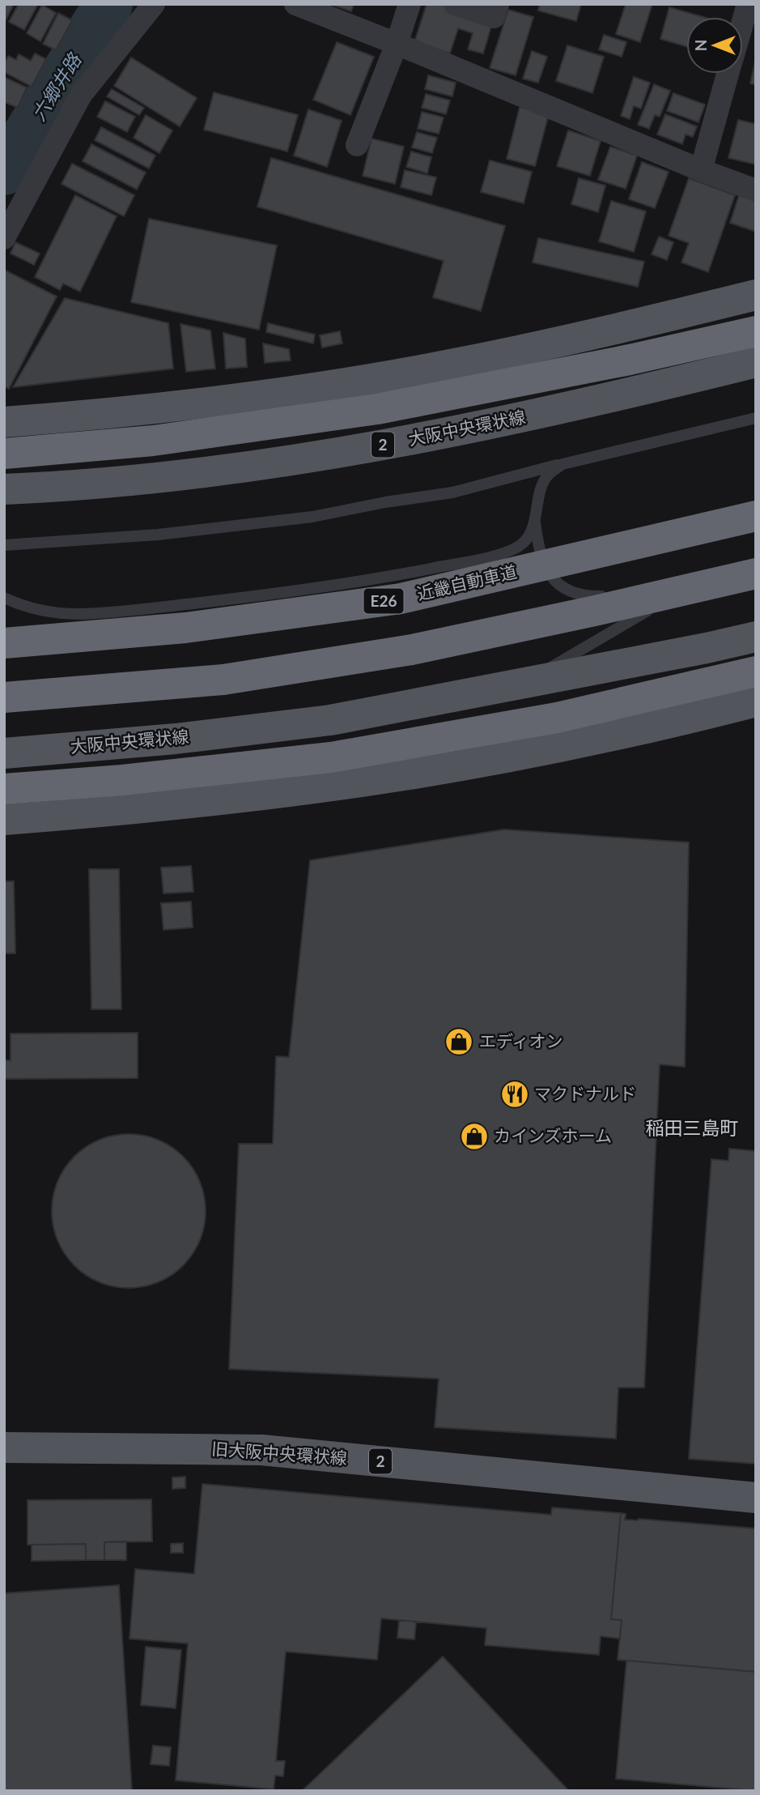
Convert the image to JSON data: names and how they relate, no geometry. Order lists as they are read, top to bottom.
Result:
{
  "streets": {
    "highway": ["近畿自動車道", "E26"],
    "main road": ["大阪中央環状線", "2", "旧大阪中央環状線"]
  },
  "districts": ["稲田三島町"],
  "water": ["六郷井路"],
  "places": {
    "shop": ["エディオン", "カインズホーム"],
    "restaurant": ["マクドナルド"]
  },
  "north": "left"
}
